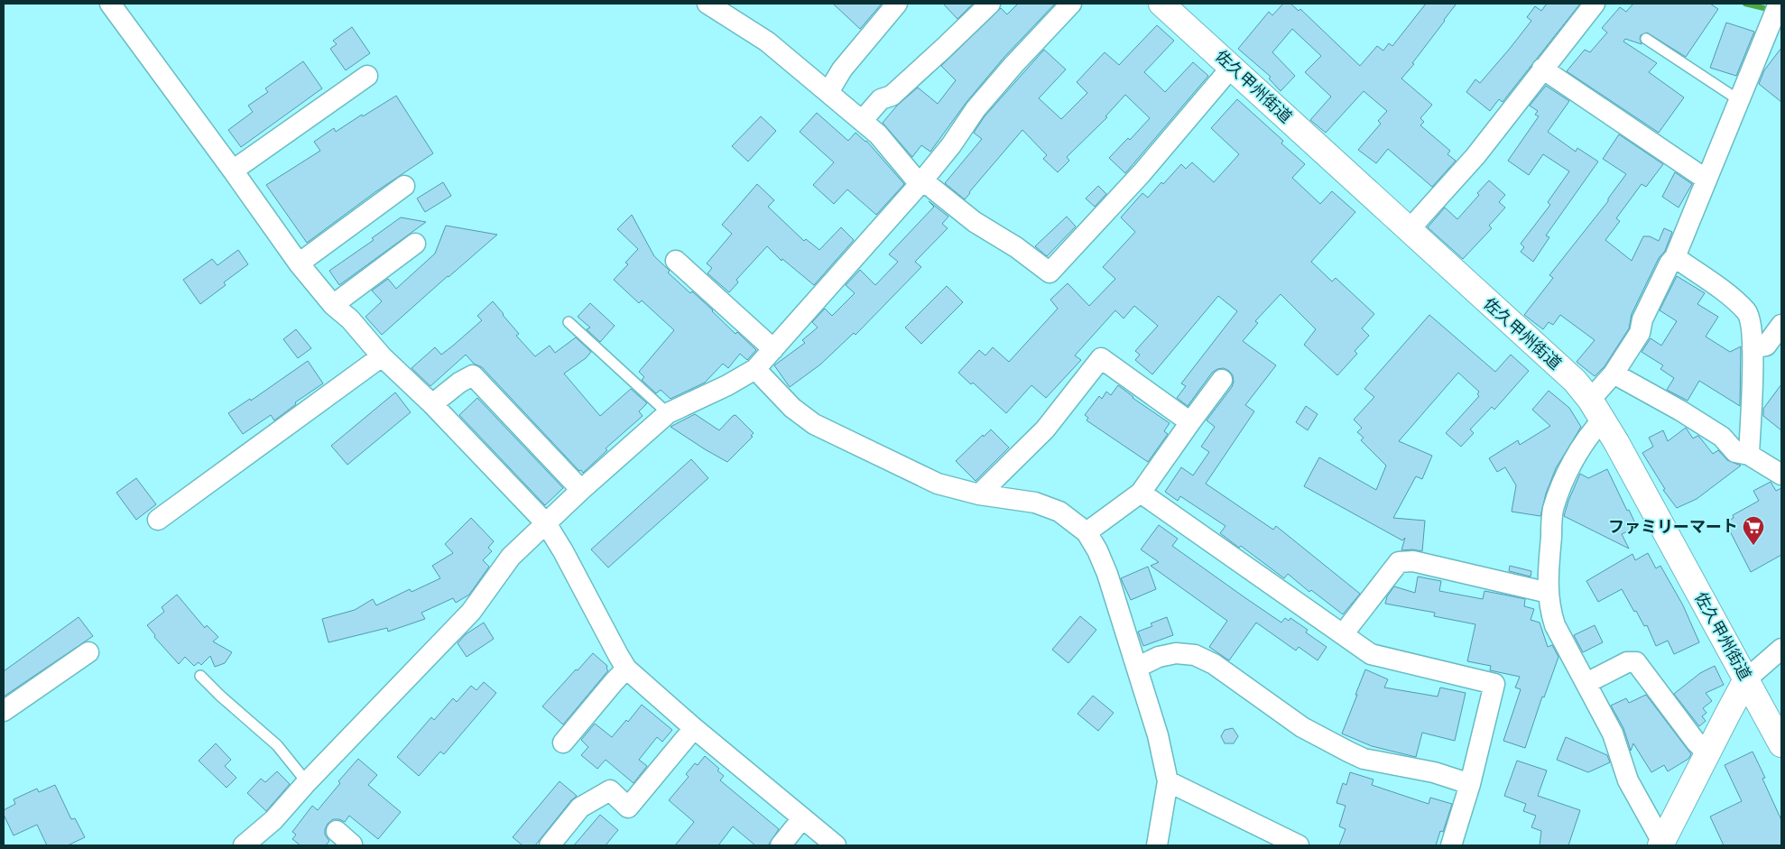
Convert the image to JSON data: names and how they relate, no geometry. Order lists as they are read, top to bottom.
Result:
{
  "streets": {
    "street": ["佐久甲州街道"]
  },
  "places": {
    "supermarket": ["ファミリーマート"]
  }
}
